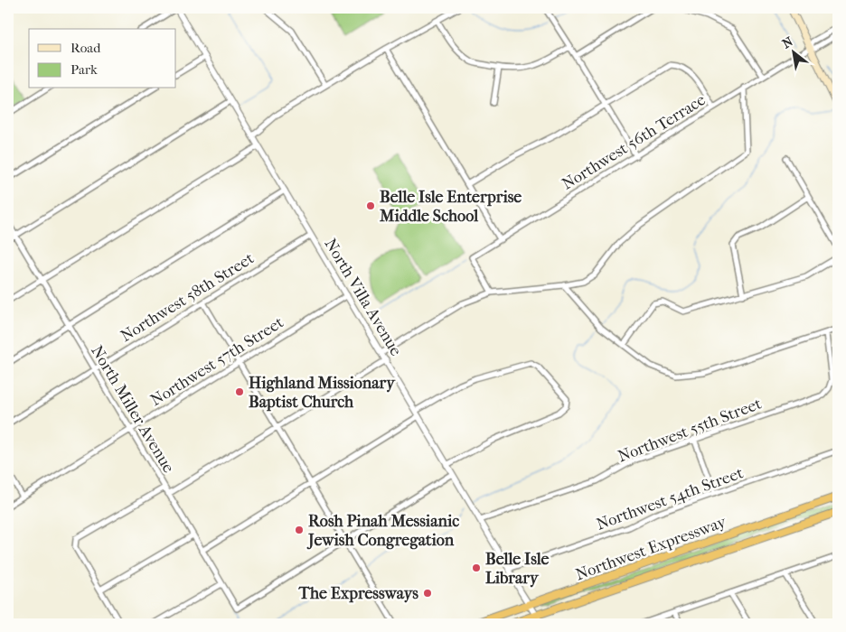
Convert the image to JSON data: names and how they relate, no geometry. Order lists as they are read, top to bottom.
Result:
{
  "streets": {
    "highway": ["Northwest Expressway"],
    "street": [
      "Northwest 56th Terrace",
      "Northwest 58th Street",
      "North Villa Avenue",
      "Northwest 57th Street",
      "North Miller Avenue",
      "Northwest 55th Street",
      "Northwest 54th Street"
    ]
  },
  "crossings": [
    ["Northwest 58th Street", "North Villa Avenue"],
    ["Northwest 58th Street", "North Miller Avenue"],
    ["North Villa Avenue", "Northwest 57th Street"],
    ["North Villa Avenue", "Northwest 55th Street"],
    ["North Villa Avenue", "Northwest 54th Street"],
    ["North Villa Avenue", "Northwest Expressway"],
    ["Northwest 57th Street", "North Miller Avenue"]
  ],
  "places": [
    "Belle Isle Enterprise Middle School",
    "Highland Missionary Baptist Church",
    "Rosh Pinah Messianic Jewish Congregation",
    "Belle Isle Library",
    "The Expressways"
  ],
  "legend": ["Road", "Park"],
  "north": "top left"
}
